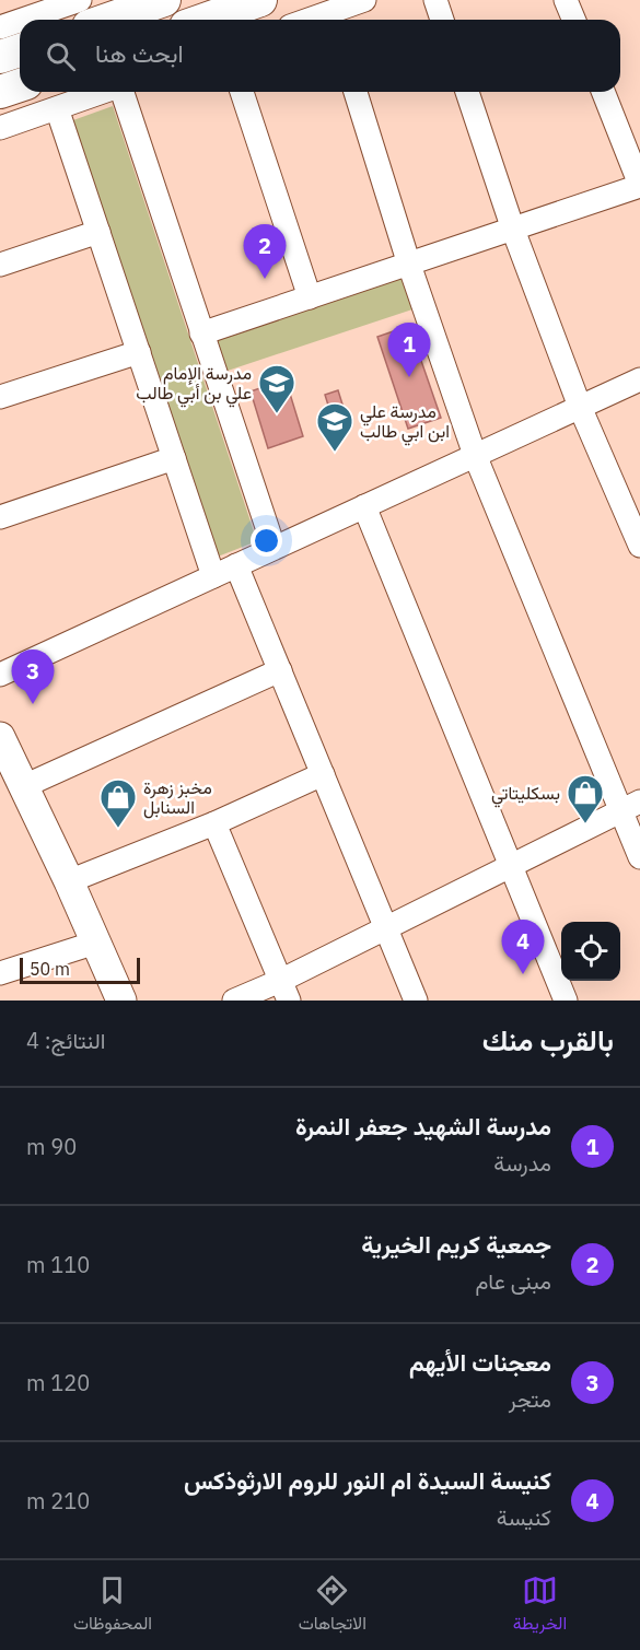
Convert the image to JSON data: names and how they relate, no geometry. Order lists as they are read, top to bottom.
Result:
{
  "places": {
    "school or university": ["مدرسة الإمام علي بن أبي طالب", "مدرسة علي ابن ابي طالب"],
    "shop": ["بسكليتاتي", "مخبز زهرة السنابل"]
  },
  "scale_bar": "50 m",
  "page": {
    "search": "ابحث هنا",
    "pins": [
      "2",
      "1",
      "3",
      "4"
    ],
    "scale": "50 m",
    "heading": ["بالقرب منك", "النتائج: 4"],
    "list": [
      {
        "mark": "1",
        "name": "مدرسة الشهيد جعفر النمرة",
        "note": "مدرسة",
        "value": "90 m"
      },
      {
        "mark": "2",
        "name": "جمعية كريم الخيرية",
        "note": "مبنى عام",
        "value": "110 m"
      },
      {
        "mark": "3",
        "name": "معجنات الأيهم",
        "note": "متجر",
        "value": "120 m"
      },
      {
        "mark": "4",
        "name": "كنيسة السيدة ام النور للروم الارثوذكس",
        "note": "كنيسة",
        "value": "210 m"
      }
    ],
    "nav": ["الخريطة", "الاتجاهات", "المحفوظات"]
  }
}
